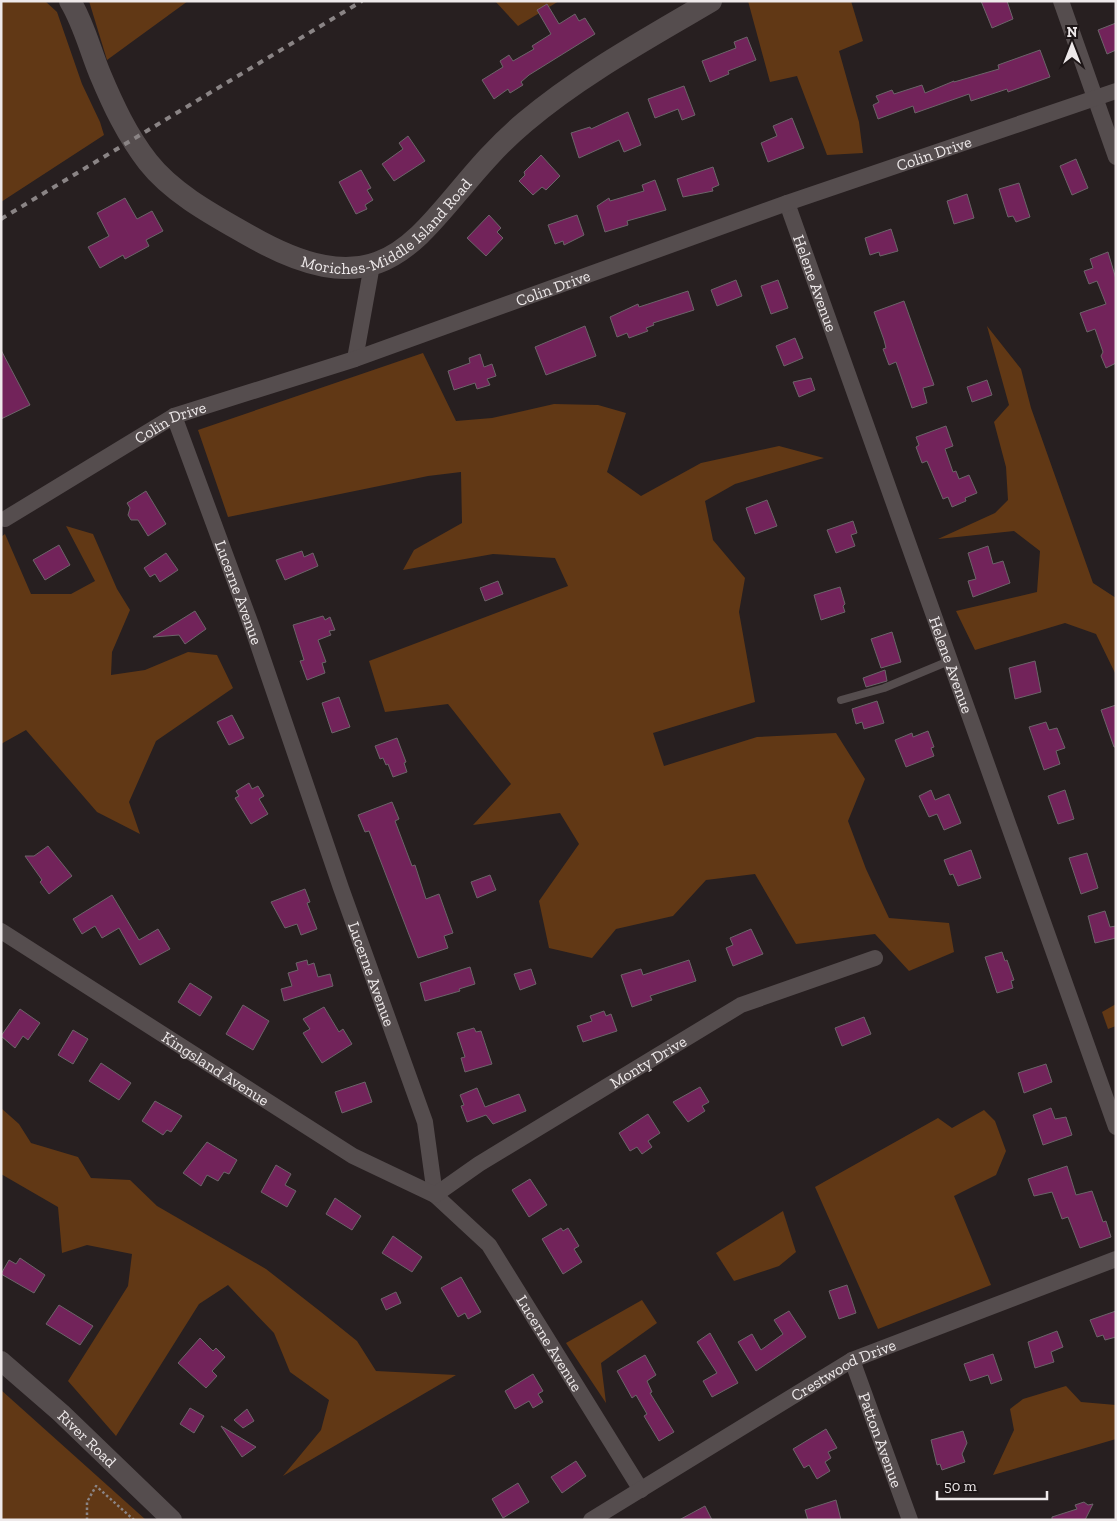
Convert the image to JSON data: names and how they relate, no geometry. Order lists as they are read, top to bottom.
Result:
{
  "streets": {
    "main road": ["Moriches-Middle Island Road"],
    "street": [
      "Colin Drive",
      "Helene Avenue",
      "Lucerne Avenue",
      "Monty Drive",
      "Kingsland Avenue",
      "Crestwood Drive",
      "River Road",
      "Patton Avenue"
    ]
  },
  "crossings": [
    ["Colin Drive", "Helene Avenue"],
    ["Colin Drive", "Lucerne Avenue"],
    ["Lucerne Avenue", "Monty Drive"],
    ["Lucerne Avenue", "Kingsland Avenue"],
    ["Lucerne Avenue", "Crestwood Drive"],
    ["Monty Drive", "Kingsland Avenue"],
    ["Crestwood Drive", "Patton Avenue"]
  ],
  "scale_bar": "50 m",
  "north": "top"
}
